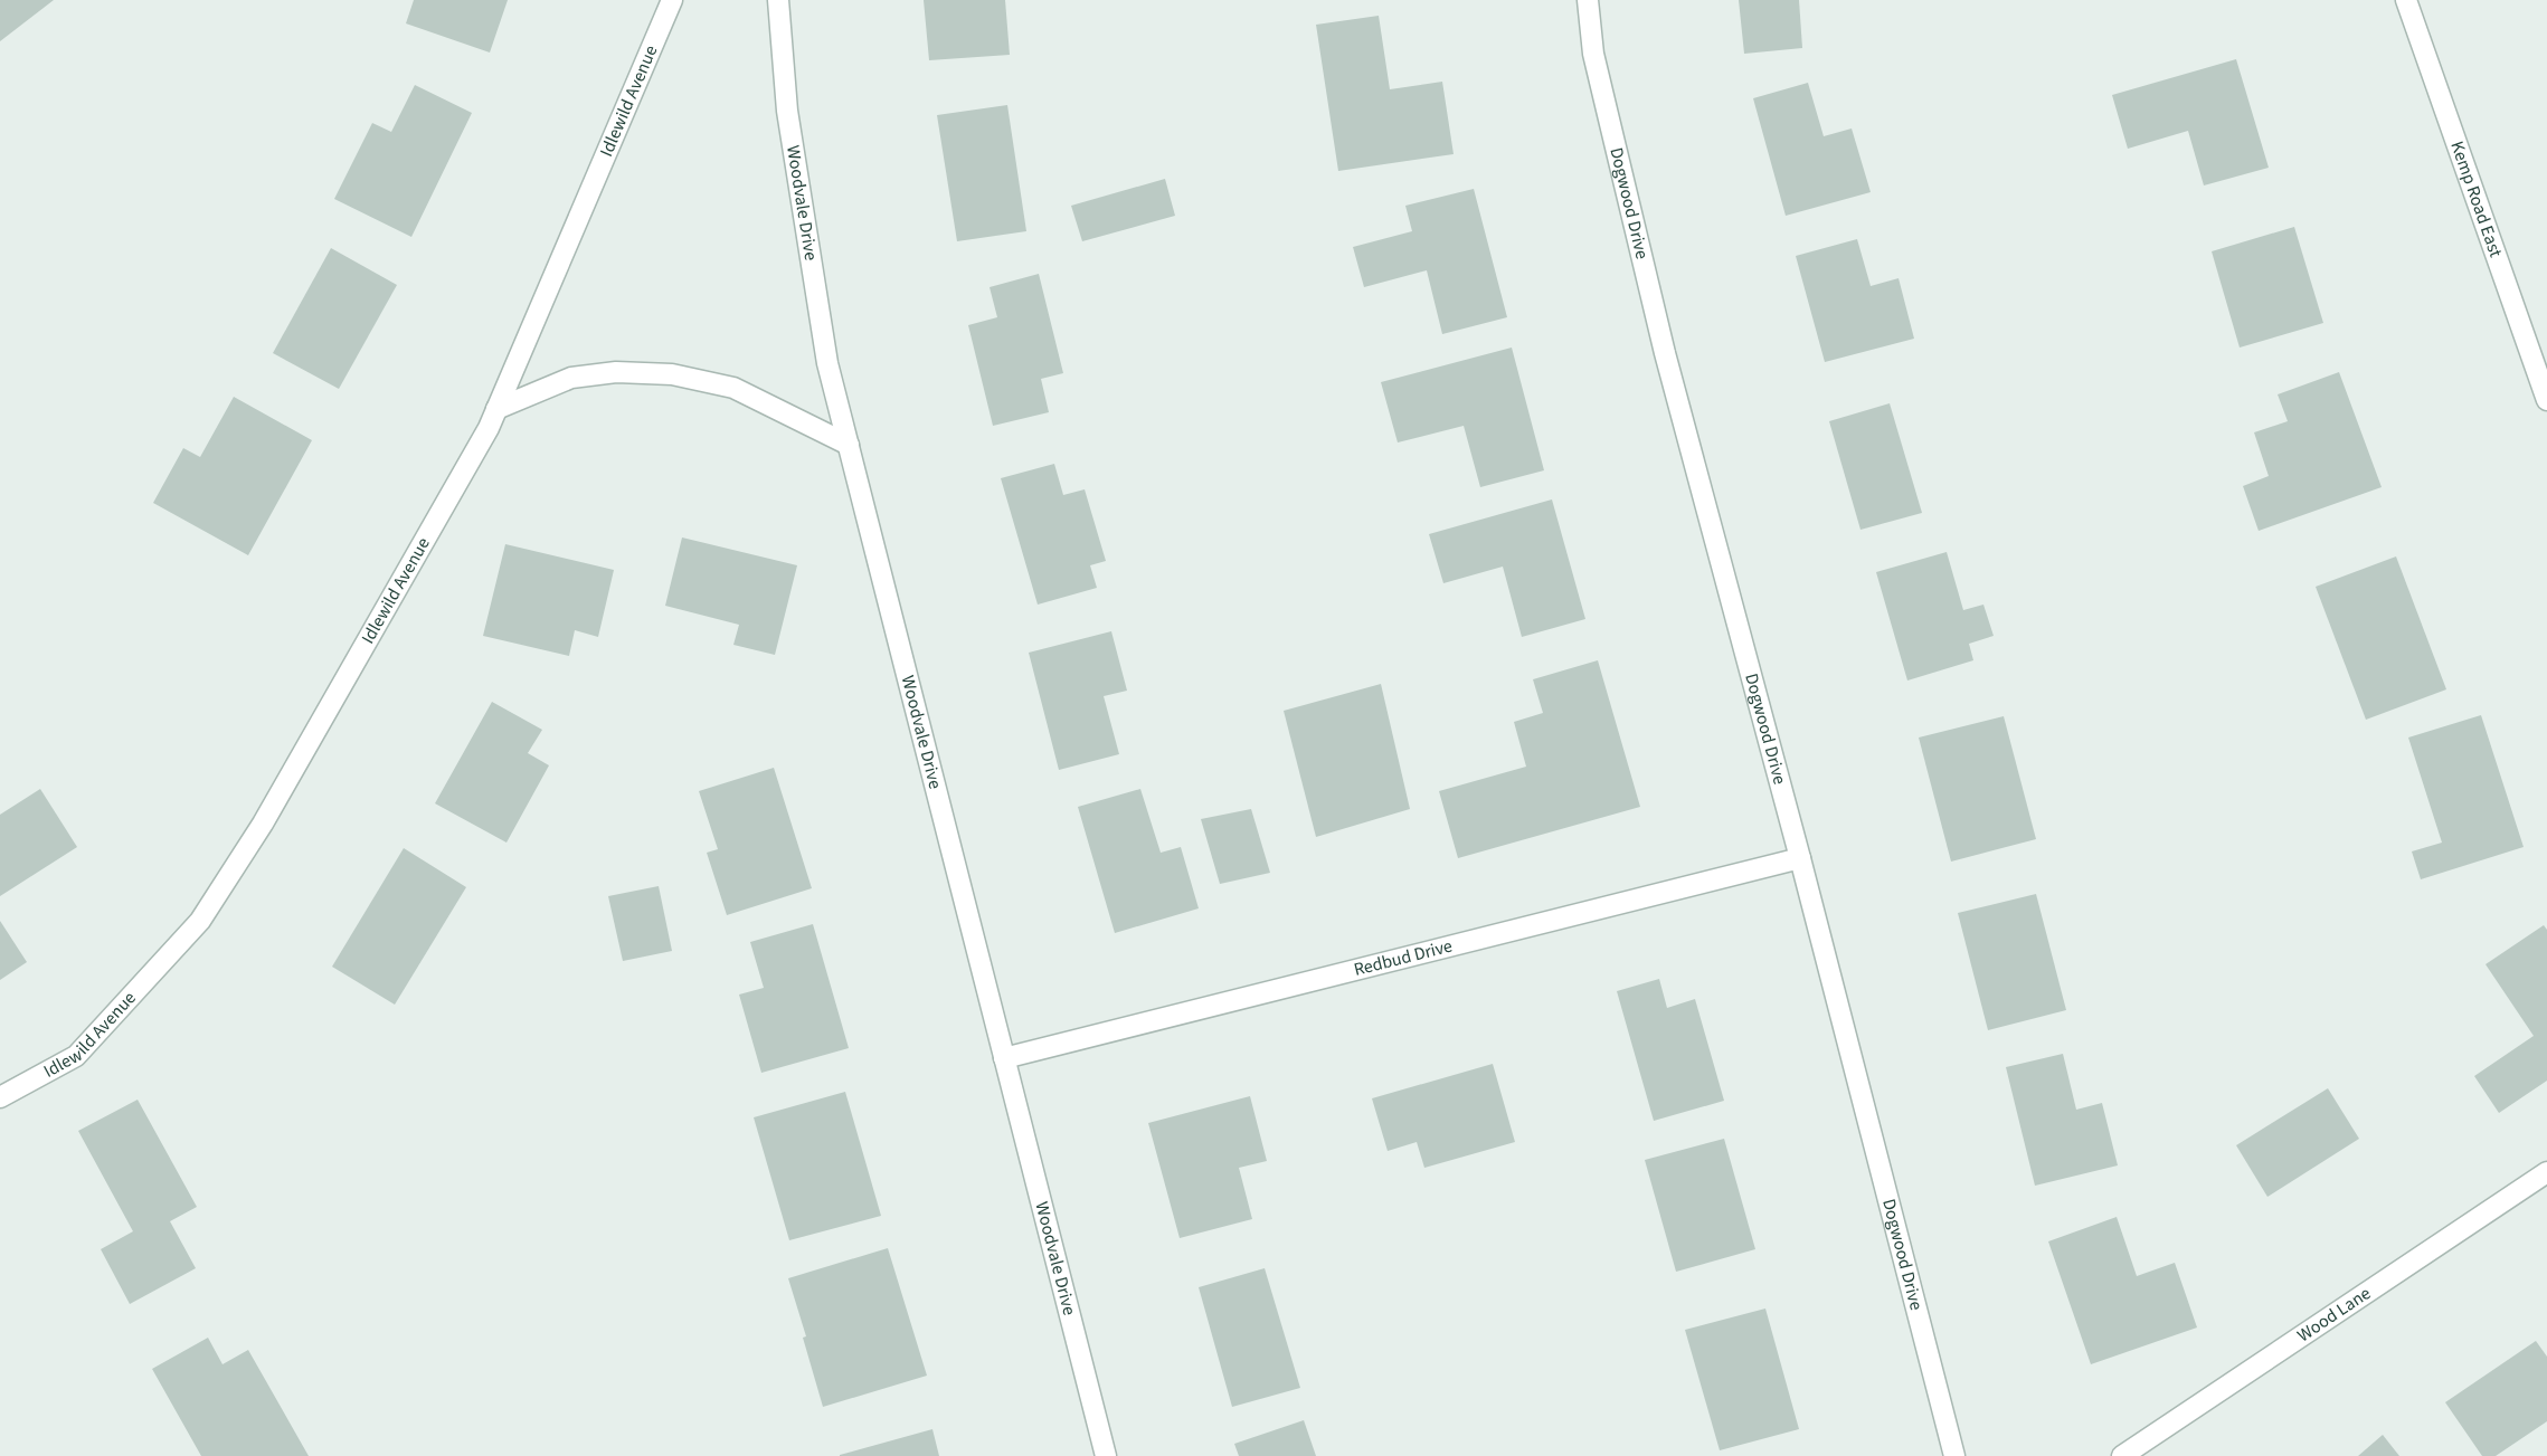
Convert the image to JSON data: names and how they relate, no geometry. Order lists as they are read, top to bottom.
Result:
{
  "streets": {
    "street": [
      "Idlewild Avenue",
      "Kemp Road East",
      "Woodvale Drive",
      "Dogwood Drive",
      "Redbud Drive",
      "Wood Lane"
    ]
  },
  "crossings": [
    ["Woodvale Drive", "Redbud Drive"],
    ["Dogwood Drive", "Redbud Drive"]
  ]
}
